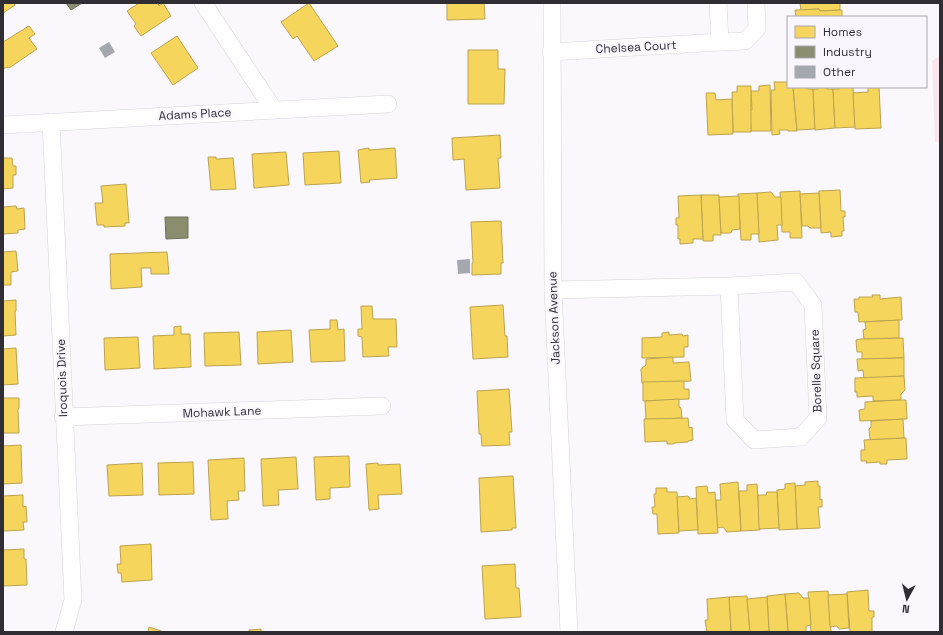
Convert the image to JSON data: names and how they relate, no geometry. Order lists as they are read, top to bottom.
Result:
{
  "streets": {
    "street": [
      "Chelsea Court",
      "Adams Place",
      "Jackson Avenue",
      "Borelle Square",
      "Iroquois Drive",
      "Mohawk Lane"
    ]
  },
  "crossings": [
    ["Chelsea Court", "Jackson Avenue"],
    ["Adams Place", "Iroquois Drive"],
    ["Jackson Avenue", "Borelle Square"],
    ["Iroquois Drive", "Mohawk Lane"]
  ],
  "legend": ["Homes", "Industry", "Other"],
  "north": "bottom"
}
